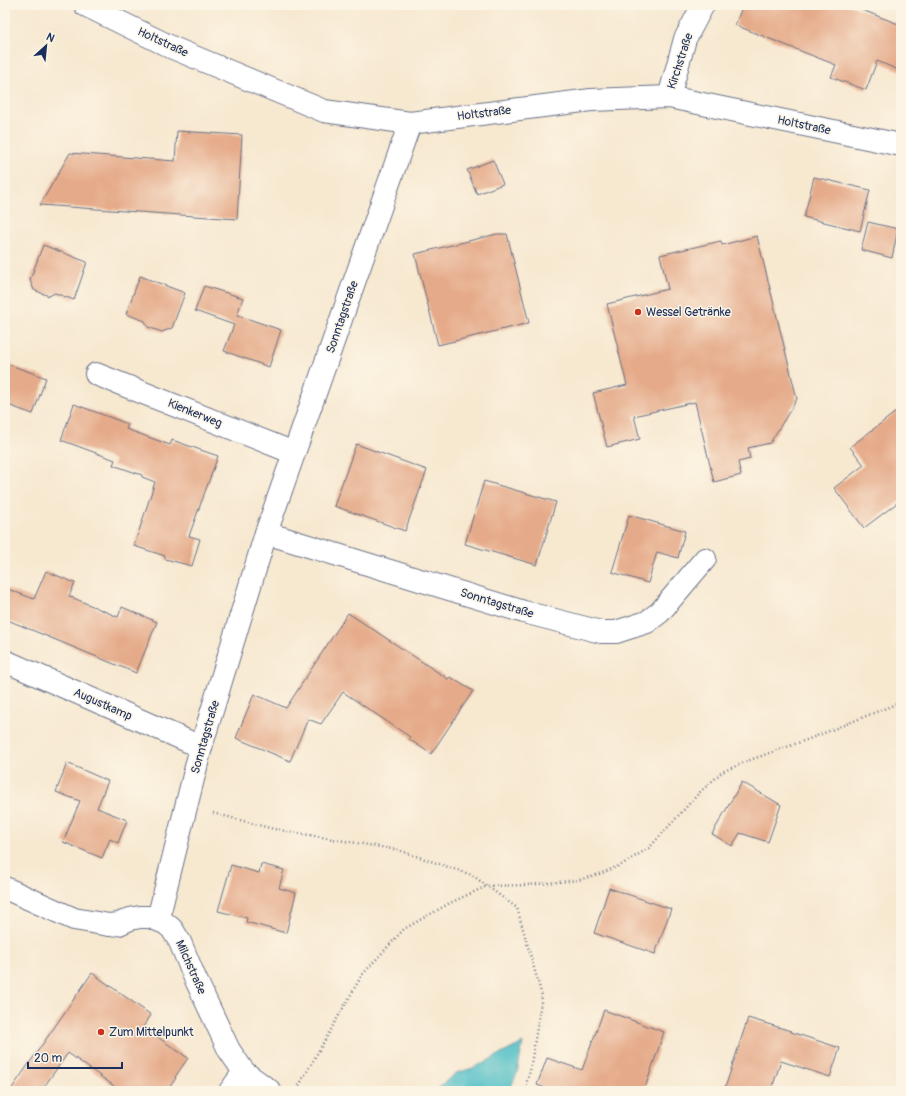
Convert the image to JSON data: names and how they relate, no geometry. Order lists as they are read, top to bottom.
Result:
{
  "streets": {
    "street": [
      "Holtstraße",
      "Kirchstraße",
      "Sonntagstraße",
      "Kienkerweg",
      "Augustkamp",
      "Milchstraße"
    ]
  },
  "crossings": [
    ["Holtstraße", "Kirchstraße"],
    ["Holtstraße", "Sonntagstraße"],
    ["Sonntagstraße", "Kienkerweg"],
    ["Sonntagstraße", "Augustkamp"],
    ["Sonntagstraße", "Milchstraße"]
  ],
  "places": ["Wessel Getränke", "Zum Mittelpunkt"],
  "scale_bar": "20 m",
  "north": "top right"
}
